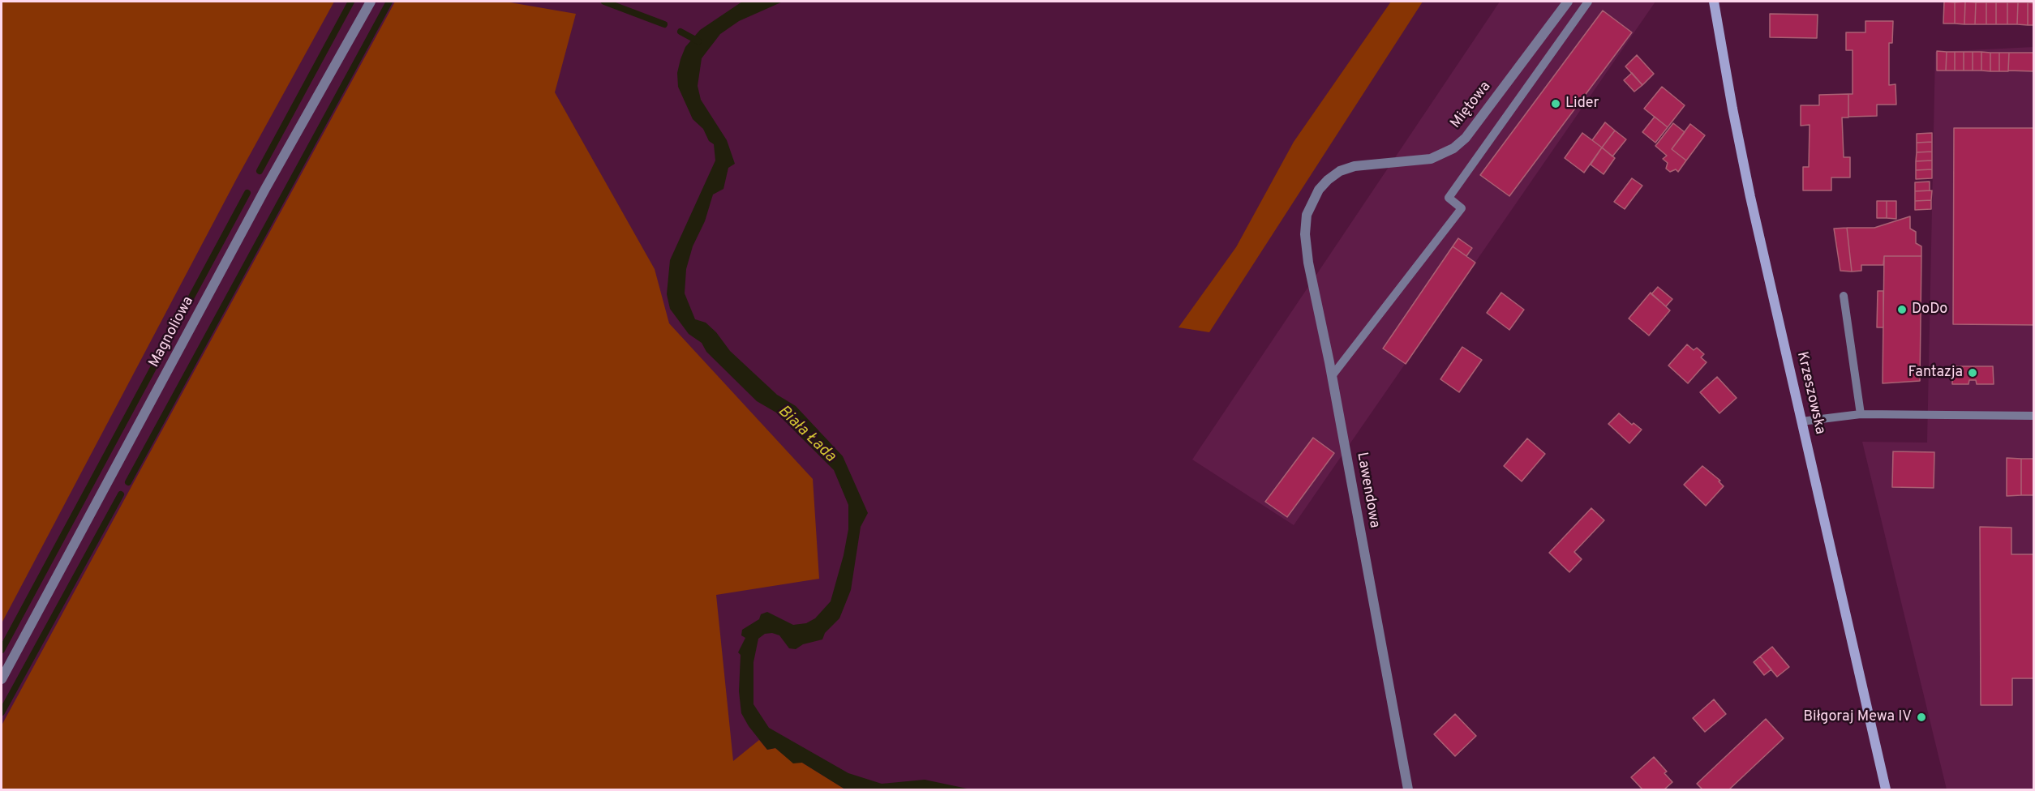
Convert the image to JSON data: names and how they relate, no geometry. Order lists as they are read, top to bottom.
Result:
{
  "streets": {
    "main road": ["Krzeszowska"],
    "street": ["Miętowa", "Magnoliowa", "Lawendowa"]
  },
  "crossings": [
    ["Miętowa", "Lawendowa"]
  ],
  "water": ["Biała Łada"],
  "places": [
    "Lider",
    "DoDo",
    "Fantazja",
    "Biłgoraj Mewa IV"
  ]
}
